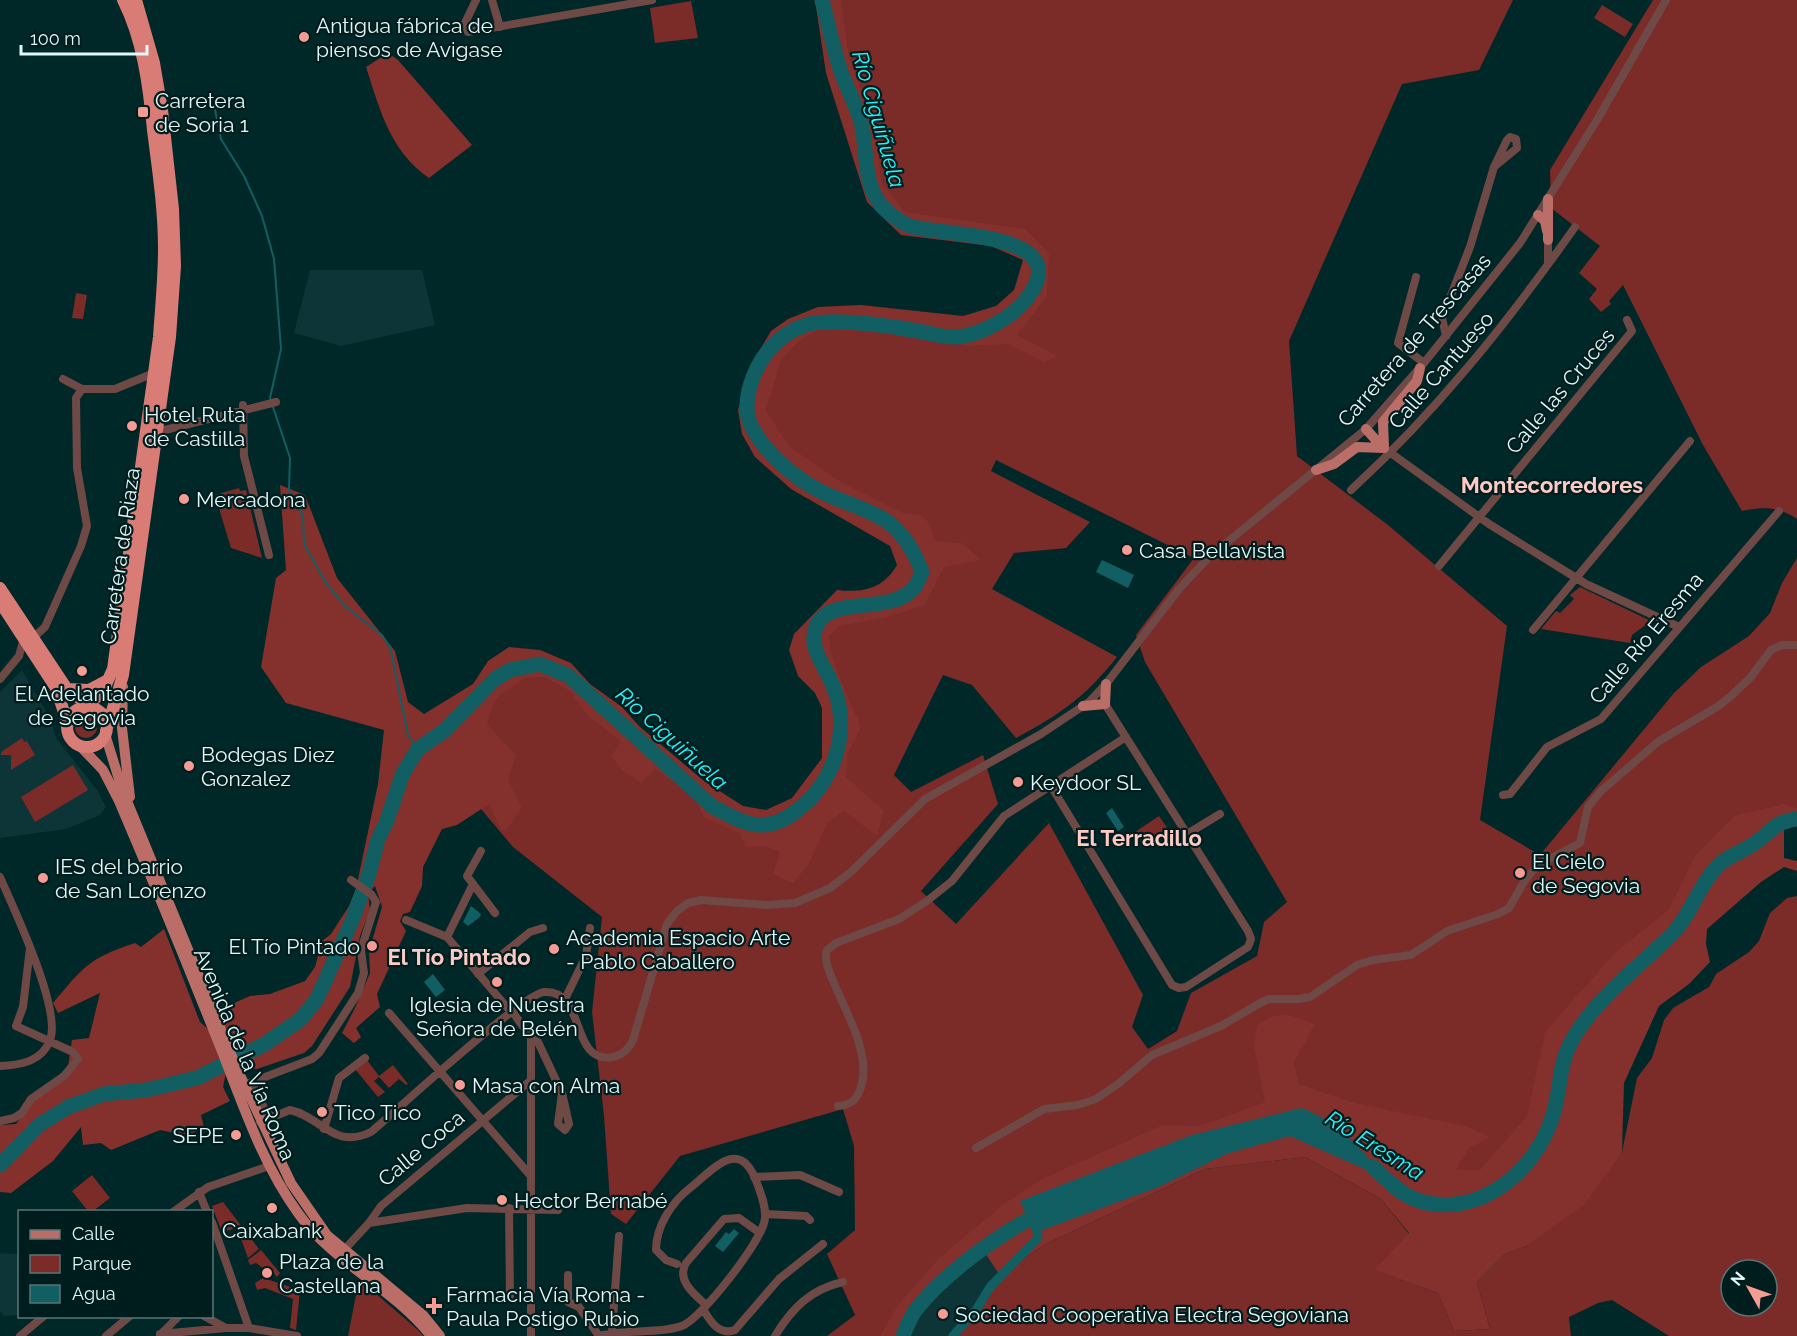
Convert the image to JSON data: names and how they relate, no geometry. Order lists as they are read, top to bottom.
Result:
{
  "streets": {
    "highway": ["Carretera de Riaza"],
    "main road": ["Avenida de la Vía Roma"],
    "street": [
      "Carretera de Trescasas",
      "Calle Cantueso",
      "Calle las Cruces",
      "Calle Río Eresma",
      "Calle Coca"
    ]
  },
  "crossings": [
    ["Carretera de Riaza", "Avenida de la Vía Roma"],
    ["Avenida de la Vía Roma", "Calle Coca"]
  ],
  "districts": ["Montecorredores", "El Terradillo", "El Tío Pintado"],
  "water": ["Río Ciguiñuela", "Río Eresma"],
  "places": {
    "other": [
      "Antigua fábrica de piensos de Avigase",
      "Hotel Ruta de Castilla",
      "Mercadona",
      "Casa Bellavista",
      "El Adelantado de Segovia",
      "Bodegas Diez Gonzalez",
      "Keydoor SL",
      "El Cielo de Segovia",
      "IES del barrio de San Lorenzo",
      "El Tío Pintado",
      "Academia Espacio Arte - Pablo Caballero",
      "Iglesia de Nuestra Señora de Belén",
      "Masa con Alma",
      "Tico Tico",
      "SEPE",
      "Hector Bernabé",
      "Caixabank",
      "Plaza de la Castellana",
      "Sociedad Cooperativa Electra Segoviana"
    ],
    "transit": ["Carretera de Soria 1"],
    "health": ["Farmacia Vía Roma - Paula Postigo Rubio"]
  },
  "legend": ["Calle", "Parque", "Agua"],
  "scale_bar": "100 m",
  "north": "top left"
}
